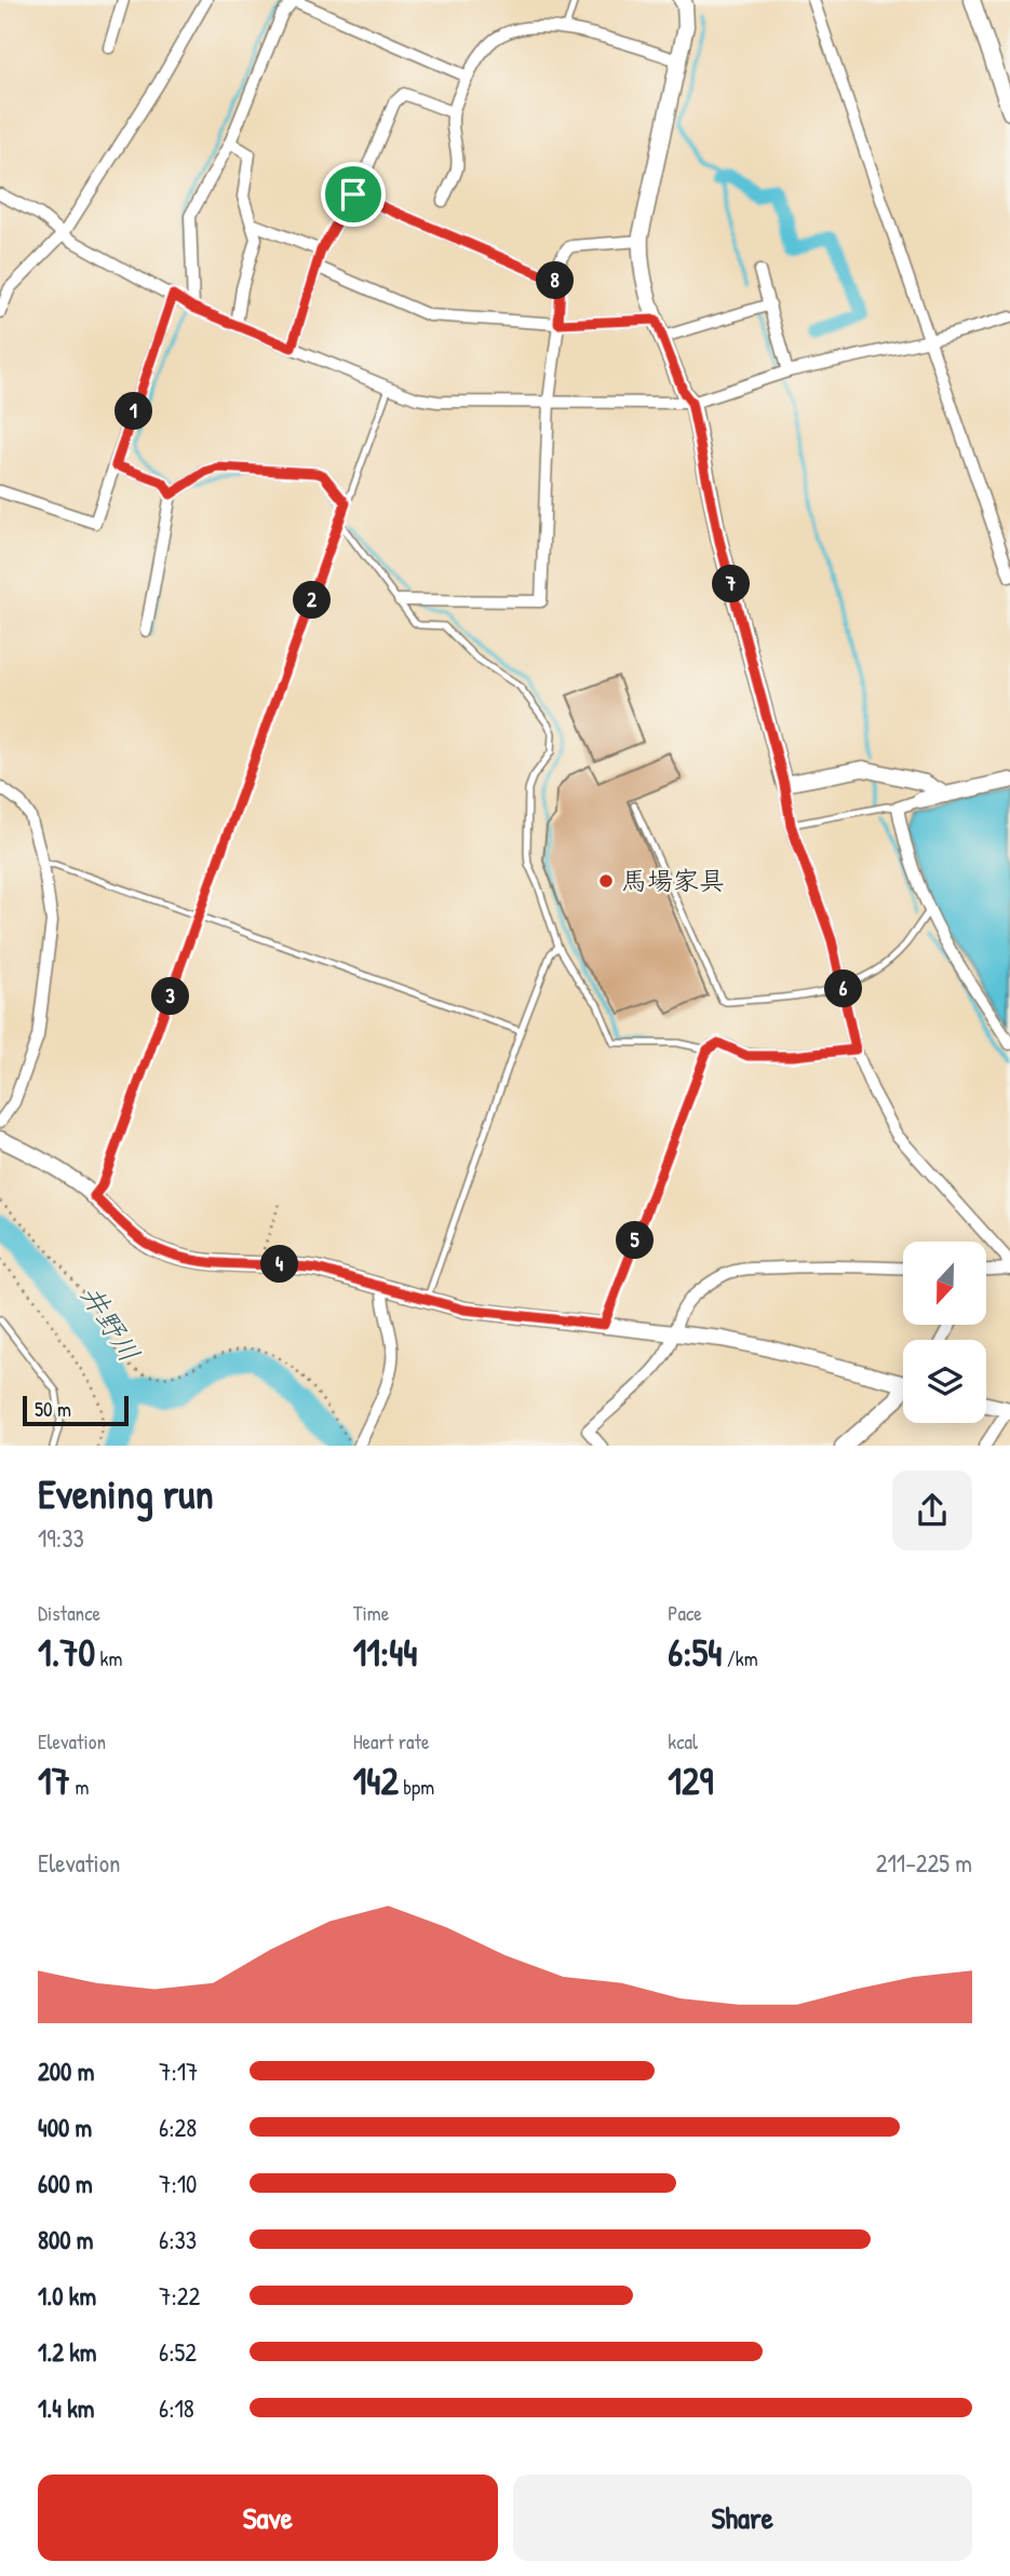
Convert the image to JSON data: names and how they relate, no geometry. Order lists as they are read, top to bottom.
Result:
{
  "water": ["井野川"],
  "places": ["馬場家具"],
  "scale_bar": "50 m",
  "north": "bottom",
  "page": {
    "pins": [
      "8",
      "1",
      "7",
      "2",
      "6",
      "3",
      "5",
      "4"
    ],
    "scale": "50 m",
    "heading": ["Evening run", "19:33"],
    "stats": [
      ["Distance", "1.70 km"],
      ["Time", "11:44"],
      ["Pace", "6:54 /km"],
      ["Elevation", "17 m"],
      ["Heart rate", "142 bpm"],
      ["kcal", "129"]
    ],
    "chart": ["Elevation", "211–225 m"],
    "list": [
      {
        "name": "200 m",
        "note": "7:17"
      },
      {
        "name": "400 m",
        "note": "6:28"
      },
      {
        "name": "600 m",
        "note": "7:10"
      },
      {
        "name": "800 m",
        "note": "6:33"
      },
      {
        "name": "1.0 km",
        "note": "7:22"
      },
      {
        "name": "1.2 km",
        "note": "6:52"
      },
      {
        "name": "1.4 km",
        "note": "6:18"
      }
    ],
    "buttons": ["Save", "Share"]
  }
}
